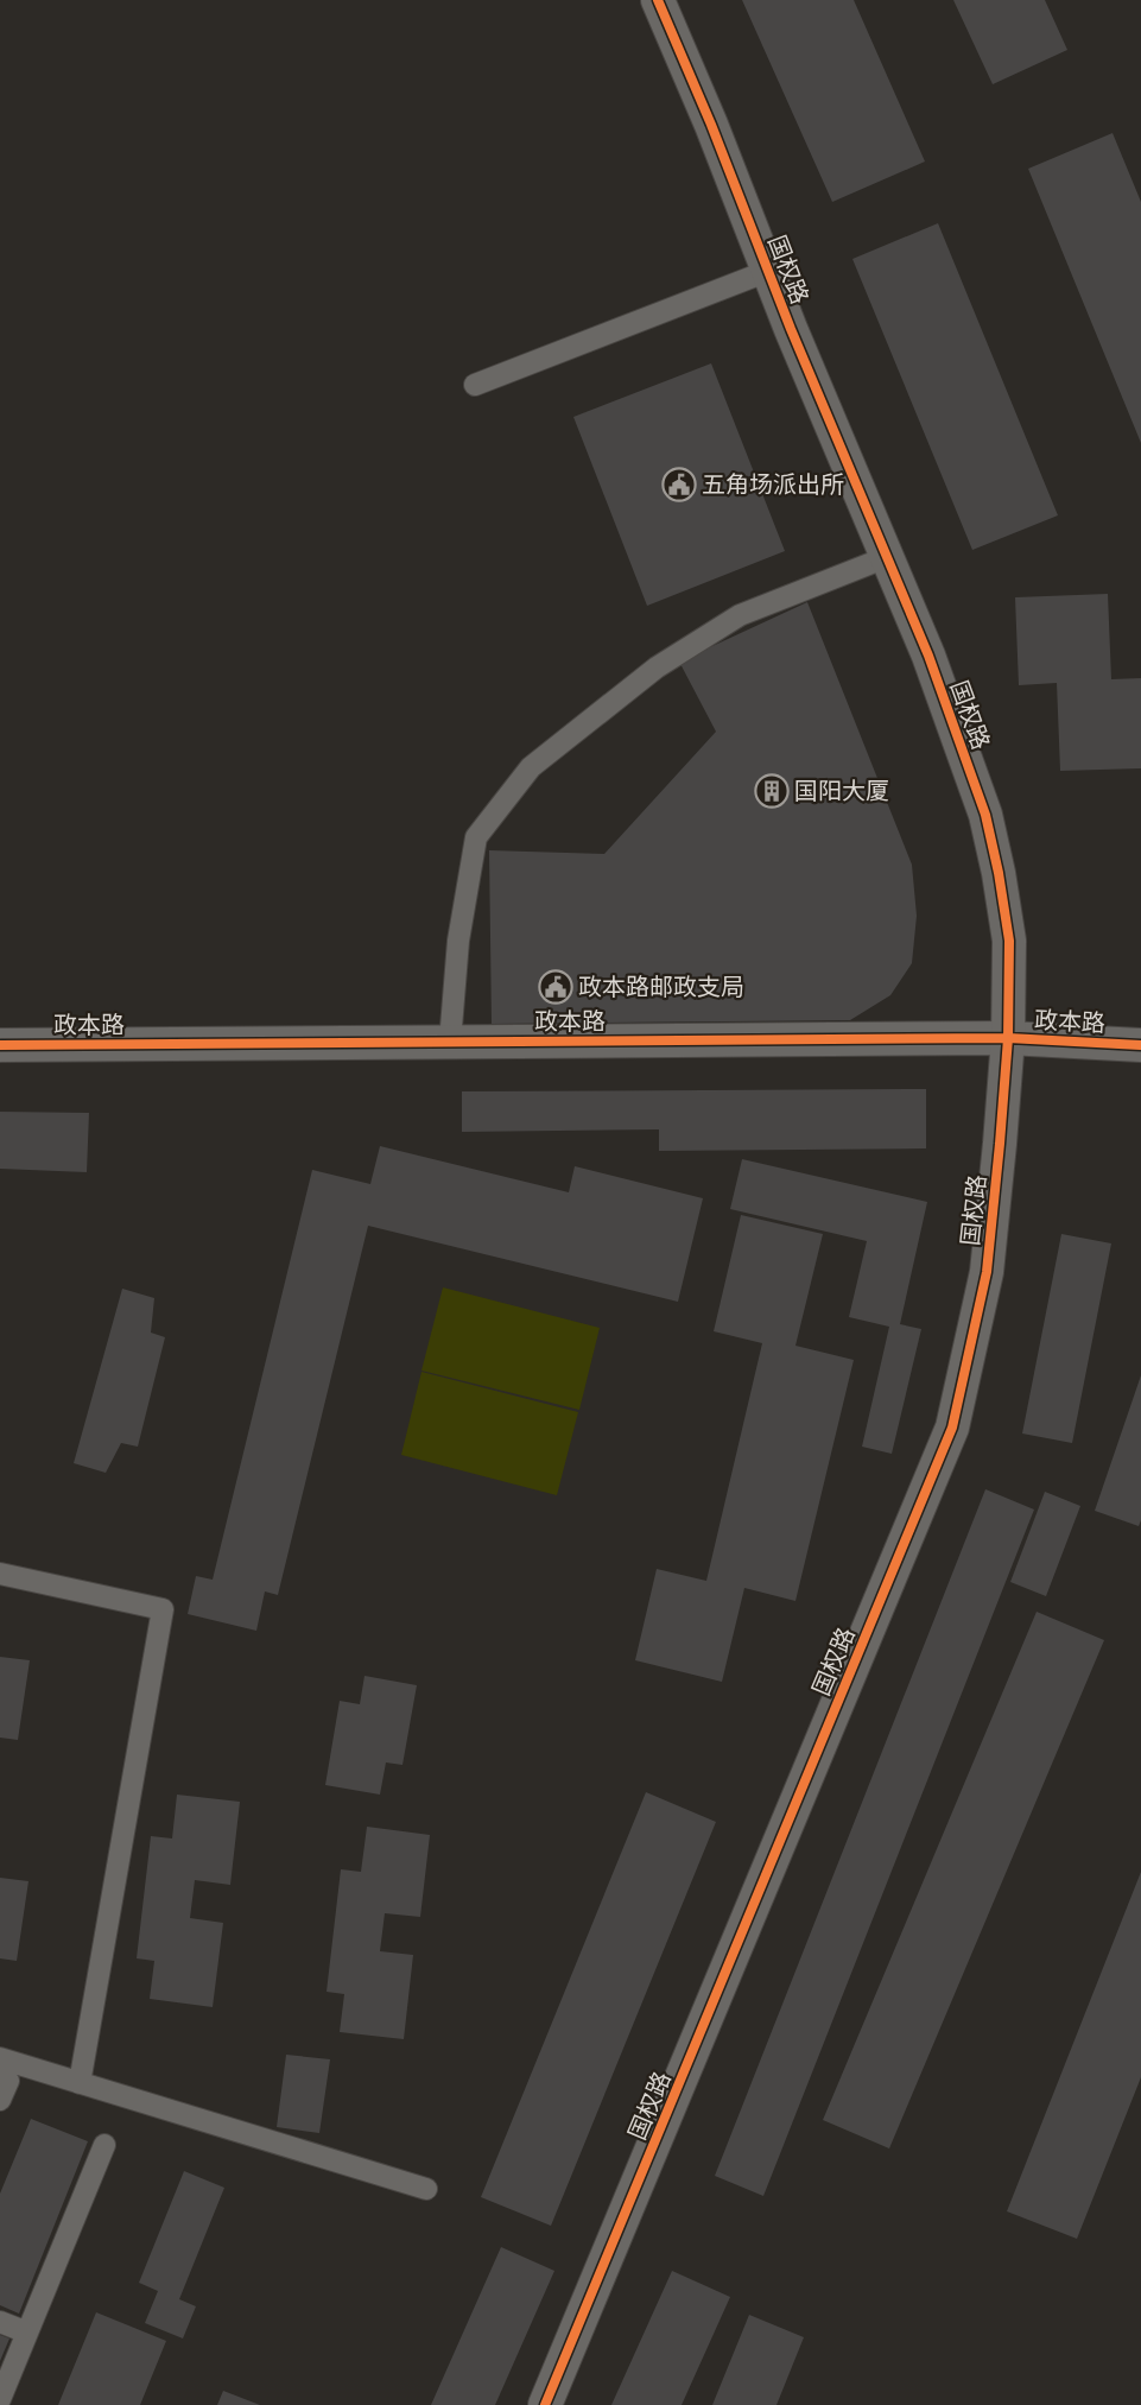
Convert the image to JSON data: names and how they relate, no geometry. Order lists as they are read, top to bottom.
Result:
{
  "streets": {
    "street": ["国权路", "政本路"]
  },
  "crossings": [
    ["国权路", "政本路"]
  ],
  "places": {
    "public building": ["五角场派出所", "政本路邮政支局"],
    "building": ["国阳大厦"]
  }
}
